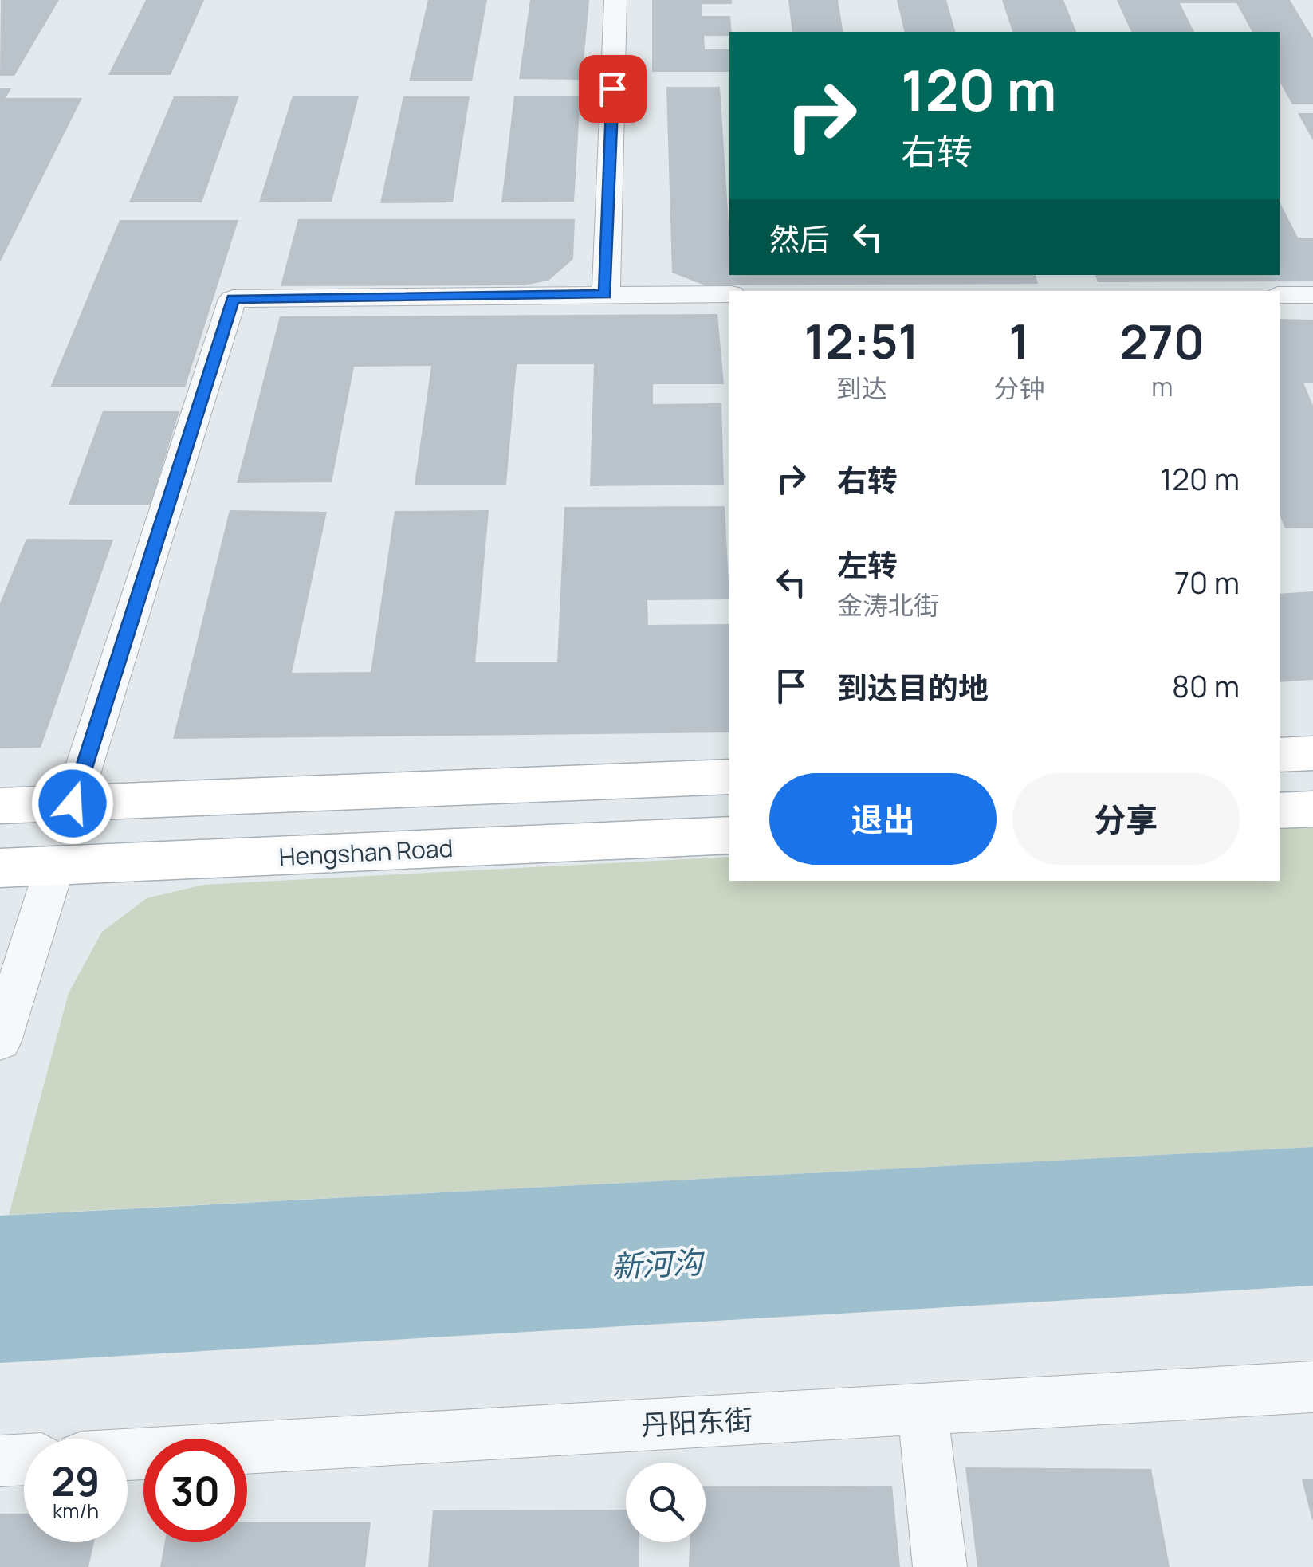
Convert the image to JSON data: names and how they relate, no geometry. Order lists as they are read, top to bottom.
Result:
{
  "streets": {
    "street": ["Hengshan Road", "丹阳东街"]
  },
  "water": ["新河沟"],
  "page": {
    "turn": ["120 m", "右转"],
    "then": "然后",
    "eta": [
      "12:51",
      "到达",
      "1",
      "分钟",
      "270",
      "m"
    ],
    "list": [
      {
        "name": "右转",
        "value": "120 m"
      },
      {
        "name": "左转",
        "note": "金涛北街",
        "value": "70 m"
      },
      {
        "name": "到达目的地",
        "value": "80 m"
      }
    ],
    "buttons": ["退出", "分享"],
    "speed": "29 km/h",
    "limit": "30"
  }
}
